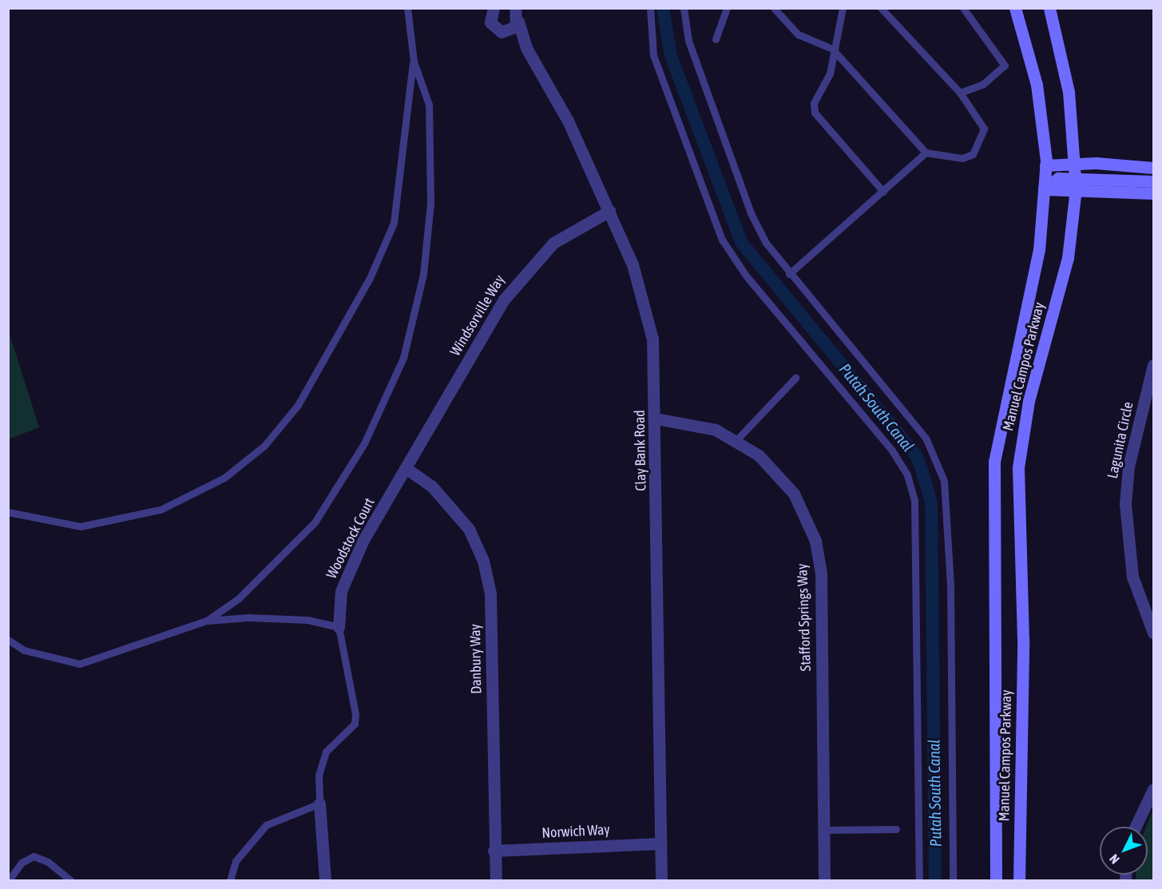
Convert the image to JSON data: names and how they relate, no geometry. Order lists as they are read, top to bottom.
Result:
{
  "streets": {
    "main road": ["Manuel Campos Parkway"],
    "street": [
      "Windsorville Way",
      "Lagunita Circle",
      "Clay Bank Road",
      "Woodstock Court",
      "Stafford Springs Way",
      "Danbury Way",
      "Norwich Way"
    ]
  },
  "crossings": [
    ["Windsorville Way", "Clay Bank Road"],
    ["Windsorville Way", "Woodstock Court"],
    ["Windsorville Way", "Danbury Way"],
    ["Clay Bank Road", "Stafford Springs Way"],
    ["Clay Bank Road", "Norwich Way"],
    ["Woodstock Court", "Danbury Way"],
    ["Danbury Way", "Norwich Way"]
  ],
  "water": ["Putah South Canal"],
  "north": "bottom left"
}
